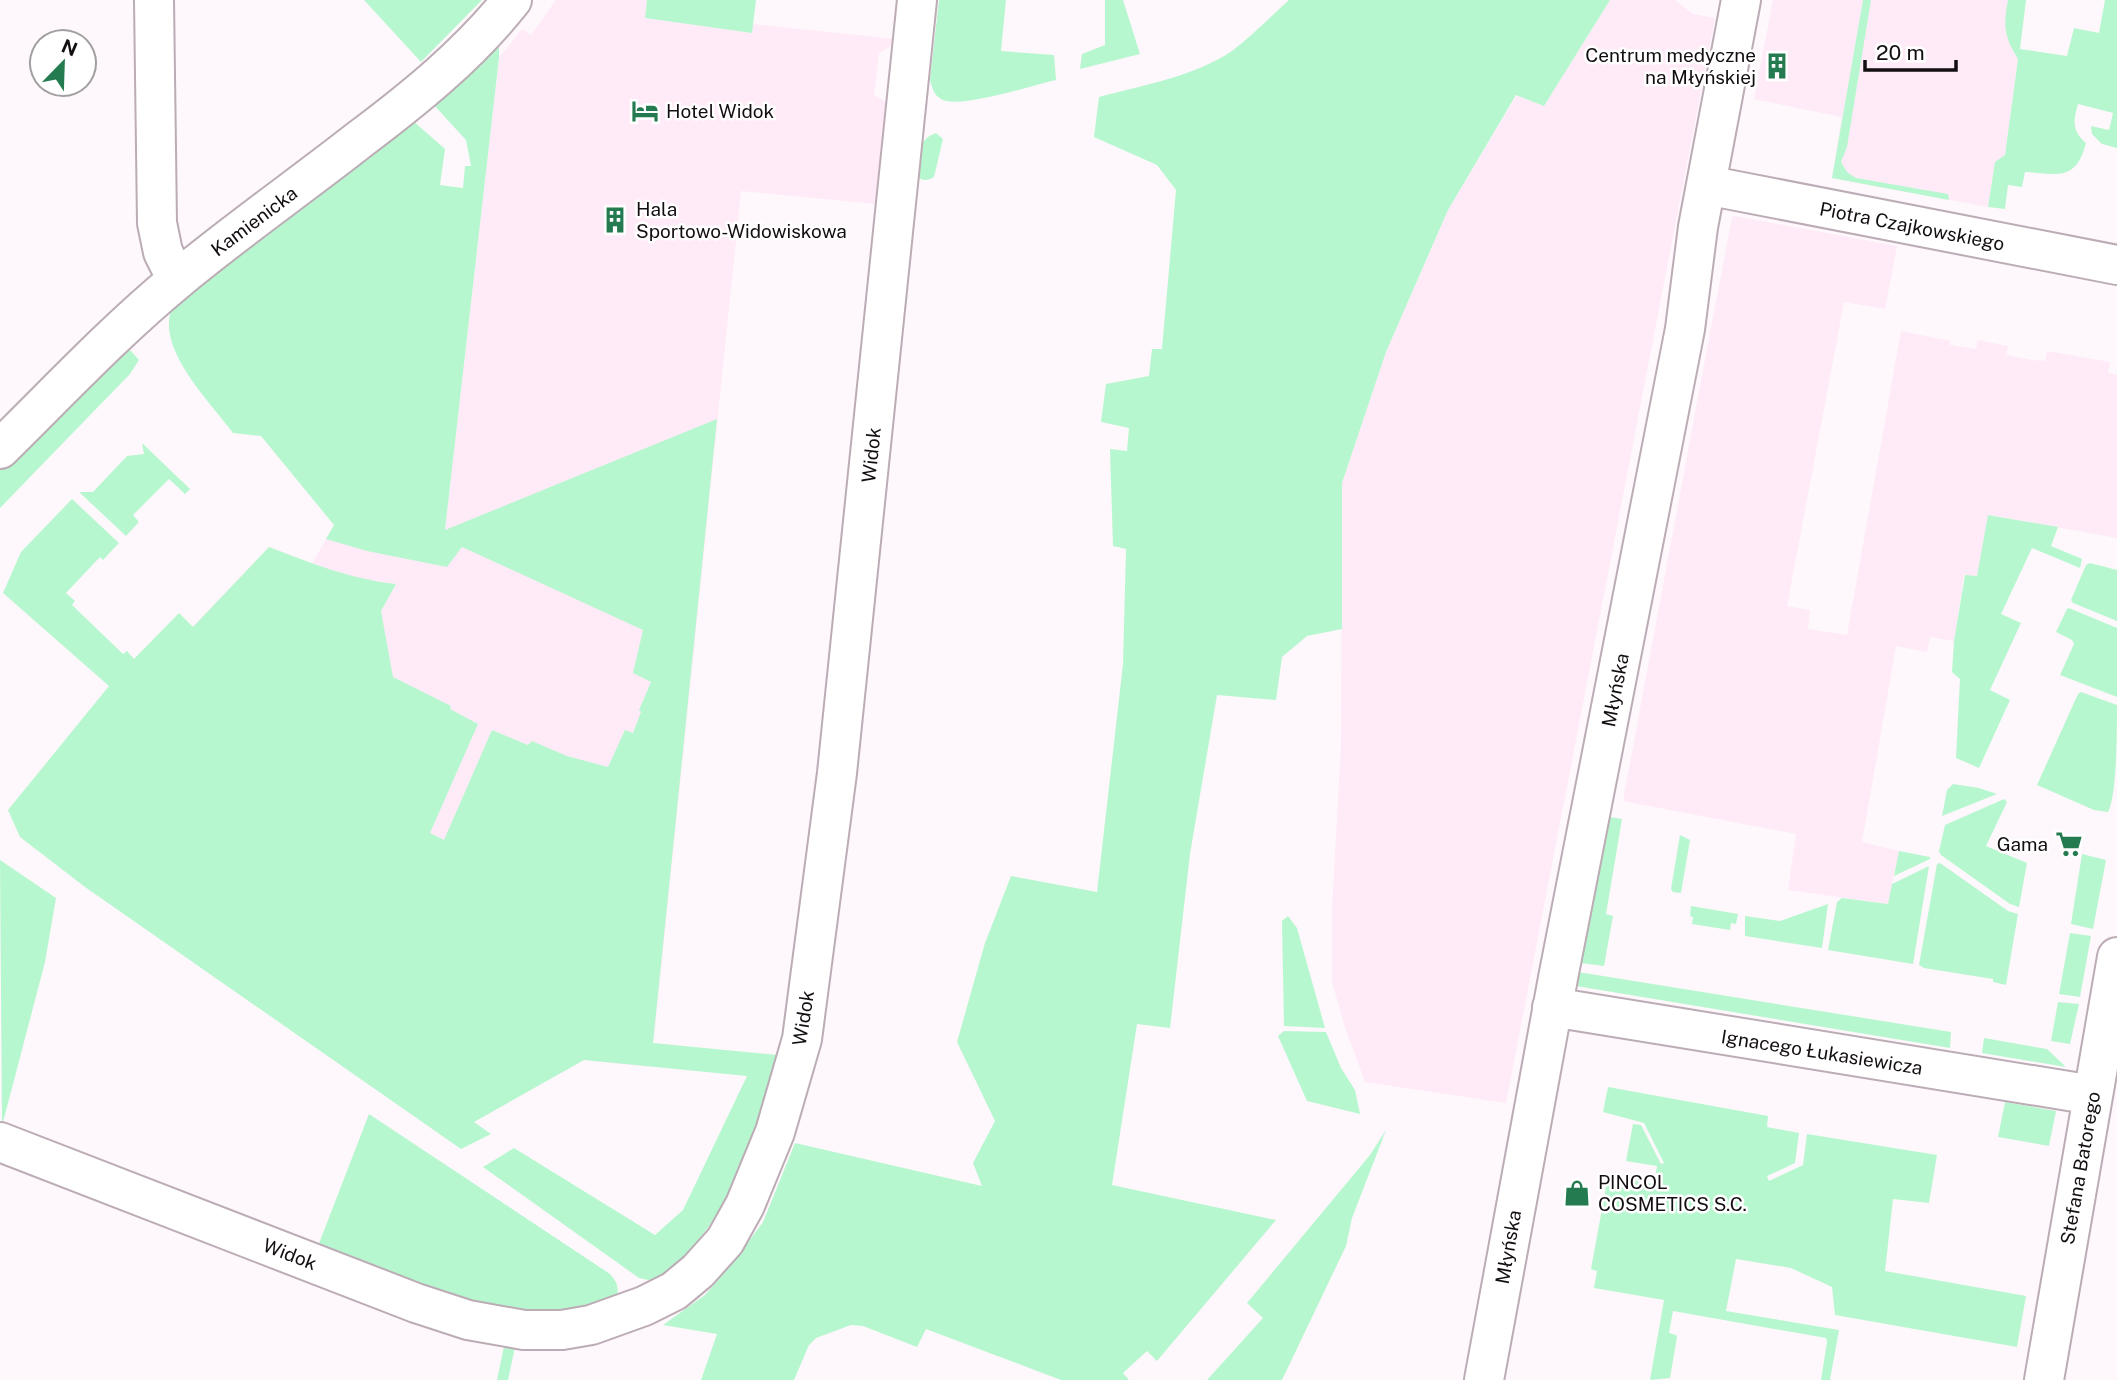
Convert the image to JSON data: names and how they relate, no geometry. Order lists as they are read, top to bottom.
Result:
{
  "streets": {
    "street": [
      "Kamienicka",
      "Piotra Czajkowskiego",
      "Widok",
      "Młyńska",
      "Ignacego Łukasiewicza",
      "Stefana Batorego"
    ]
  },
  "crossings": [
    ["Piotra Czajkowskiego", "Młyńska"],
    ["Młyńska", "Ignacego Łukasiewicza"],
    ["Ignacego Łukasiewicza", "Stefana Batorego"]
  ],
  "places": {
    "building": ["Centrum medyczne na Młyńskiej", "Hala Sportowo-Widowiskowa"],
    "hotel": ["Hotel Widok"],
    "supermarket": ["Gama"],
    "shop": ["PINCOL COSMETICS S.C."]
  },
  "scale_bar": "20 m",
  "north": "top right"
}
